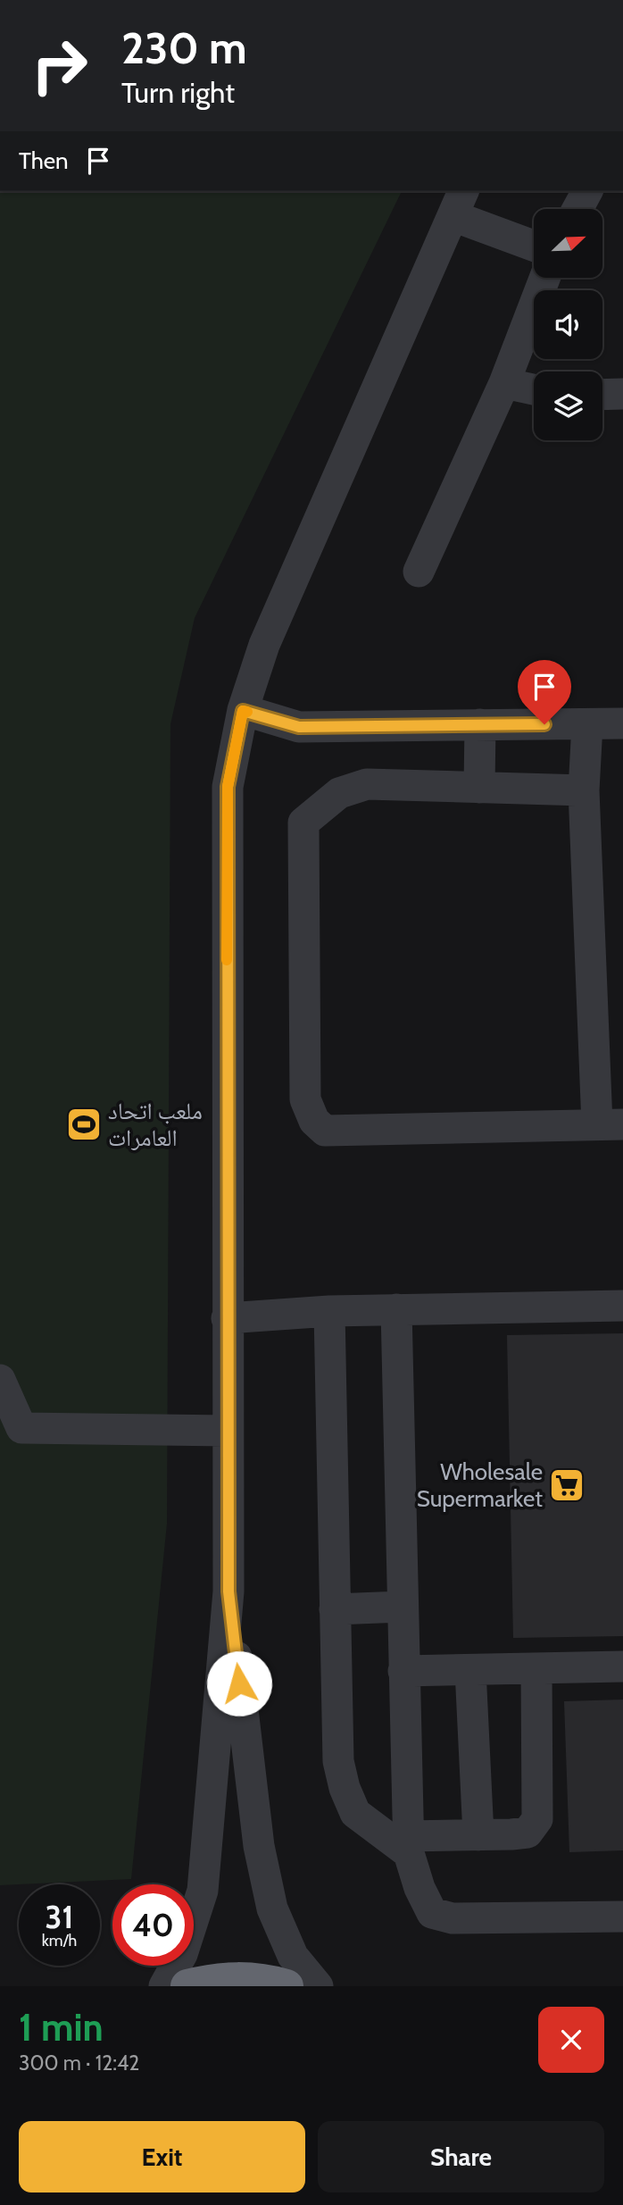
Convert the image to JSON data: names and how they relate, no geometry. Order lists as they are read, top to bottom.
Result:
{
  "places": {
    "sports": ["ملعب اتحاد العامرات"],
    "supermarket": ["Wholesale Supermarket"]
  },
  "north": "top right",
  "page": {
    "turn": ["230 m", "Turn right"],
    "then": "Then",
    "speed": "31 km/h",
    "limit": "40",
    "heading": ["1 min", "300 m · 12:42"],
    "buttons": ["Exit", "Share"]
  }
}
